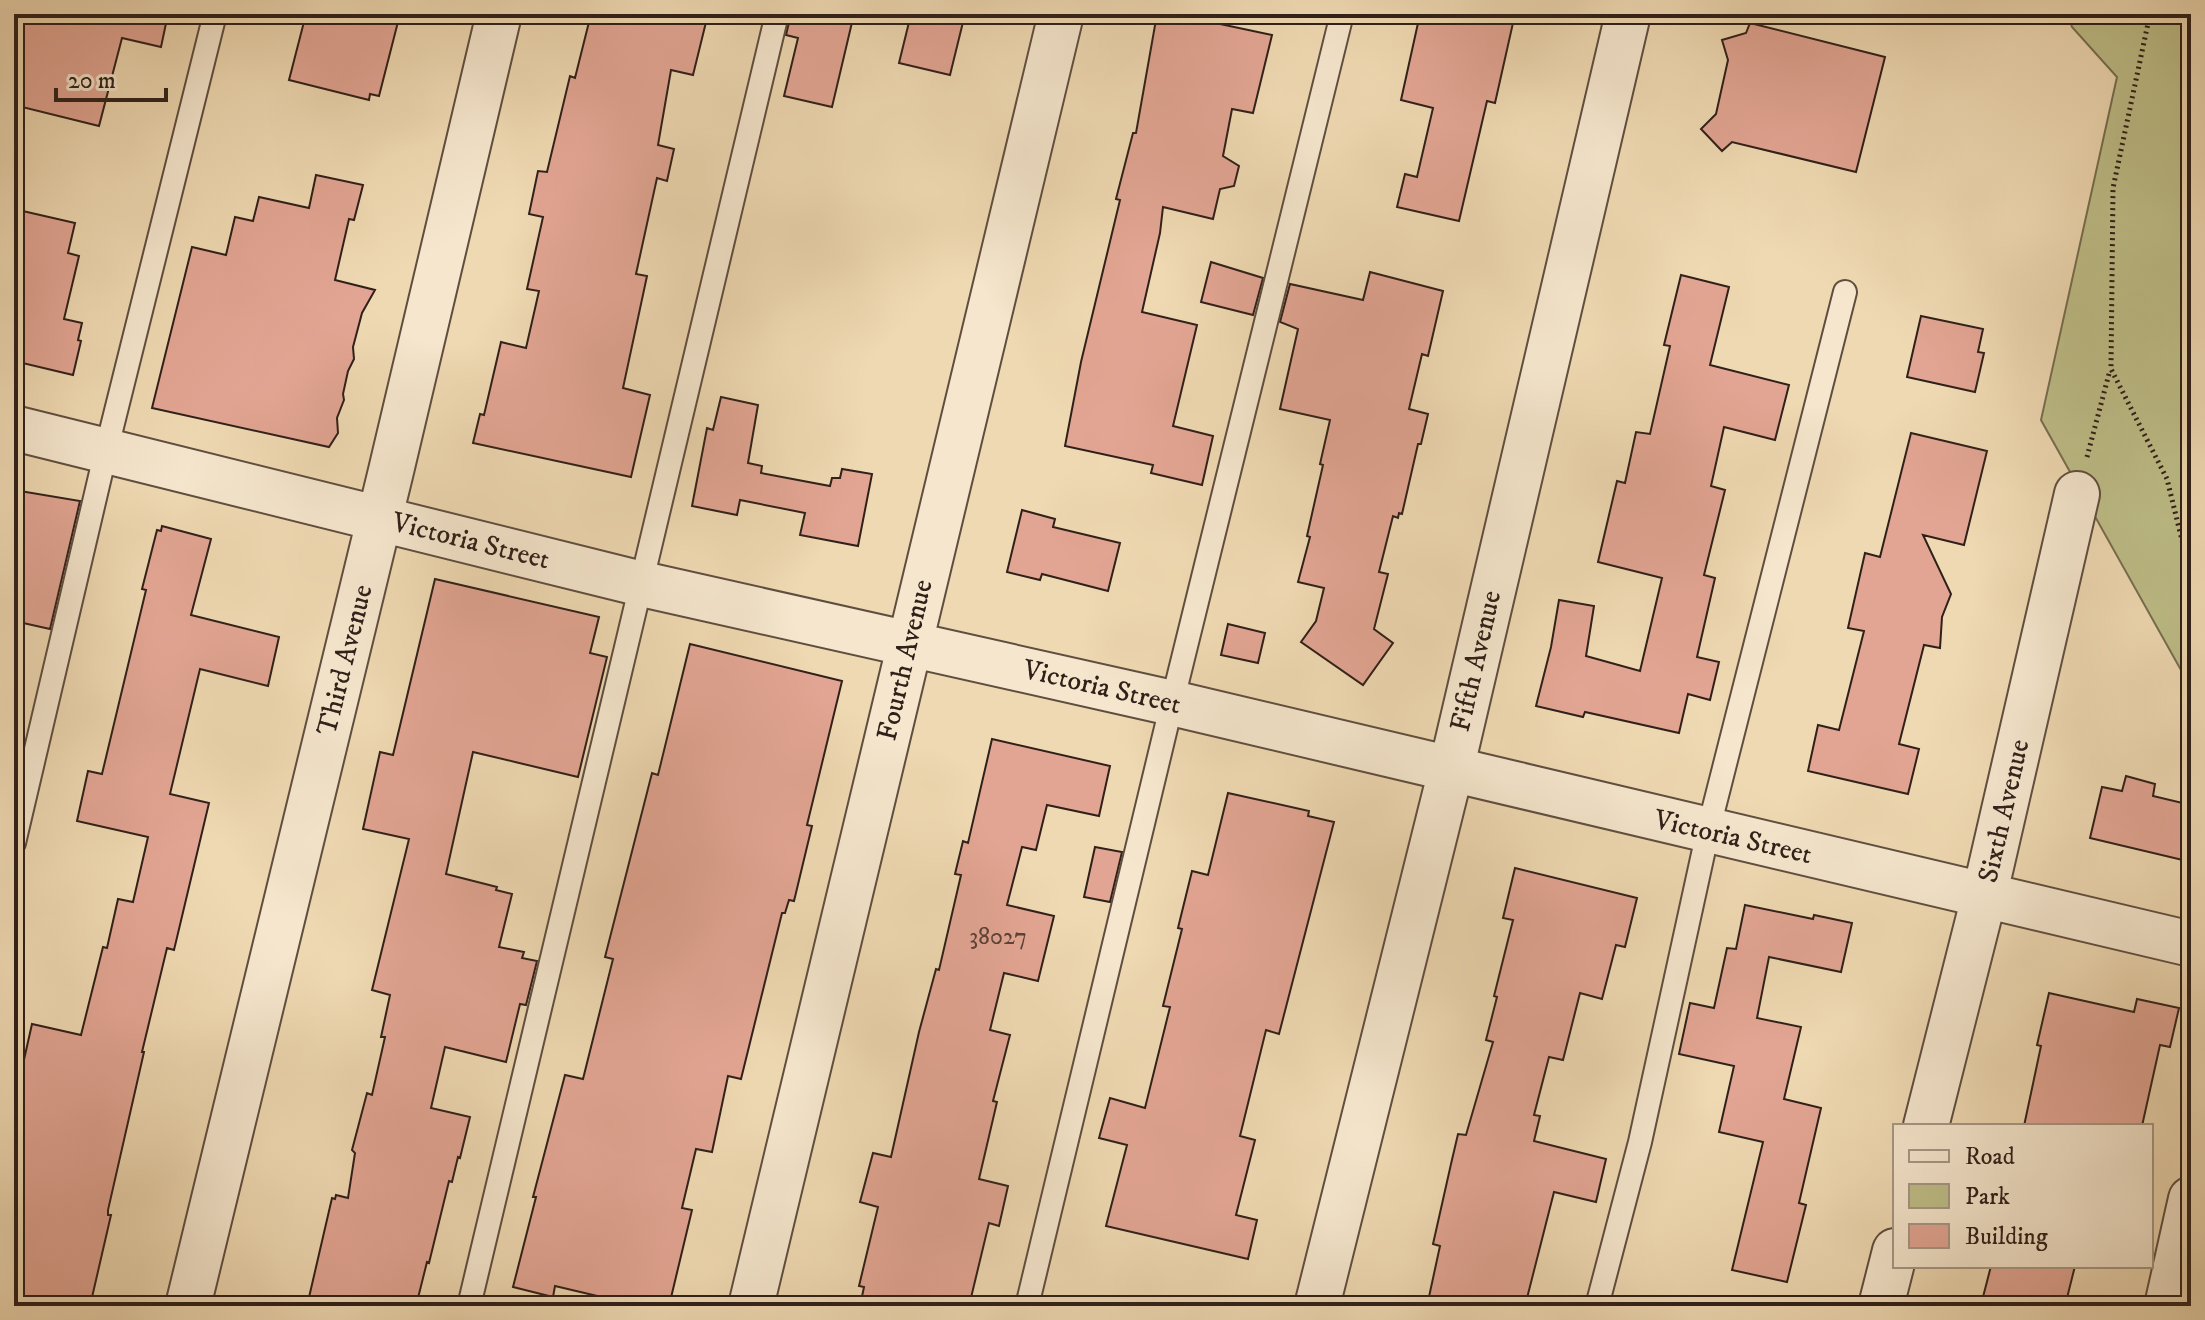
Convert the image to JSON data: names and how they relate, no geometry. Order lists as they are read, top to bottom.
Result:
{
  "streets": {
    "street": [
      "Victoria Street",
      "Third Avenue",
      "Fourth Avenue",
      "Fifth Avenue",
      "Sixth Avenue"
    ]
  },
  "crossings": [
    ["Victoria Street", "Third Avenue"],
    ["Victoria Street", "Fourth Avenue"],
    ["Victoria Street", "Fifth Avenue"],
    ["Victoria Street", "Sixth Avenue"]
  ],
  "house_numbers": ["38027"],
  "legend": ["Road", "Park", "Building"],
  "scale_bar": "20 m"
}
